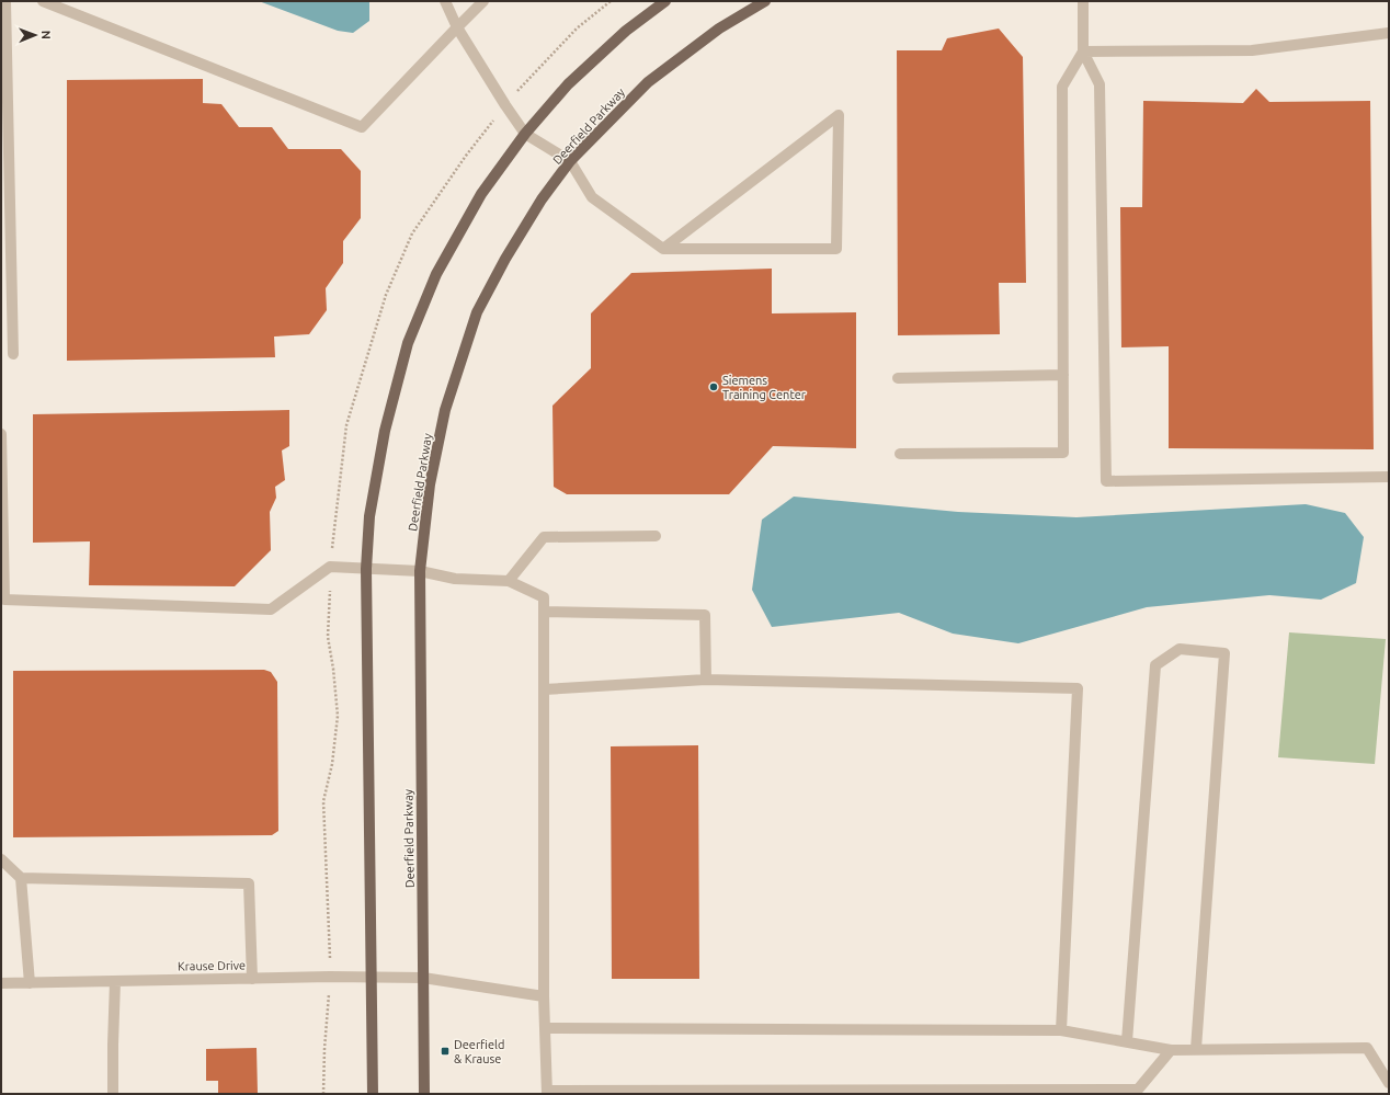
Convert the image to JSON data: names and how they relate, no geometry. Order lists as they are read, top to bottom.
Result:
{
  "streets": {
    "main road": ["Deerfield Parkway"],
    "street": ["Krause Drive"]
  },
  "crossings": [
    ["Deerfield Parkway", "Krause Drive"]
  ],
  "places": {
    "other": ["Siemens Training Center"],
    "transit": ["Deerfield & Krause"]
  },
  "north": "right"
}
